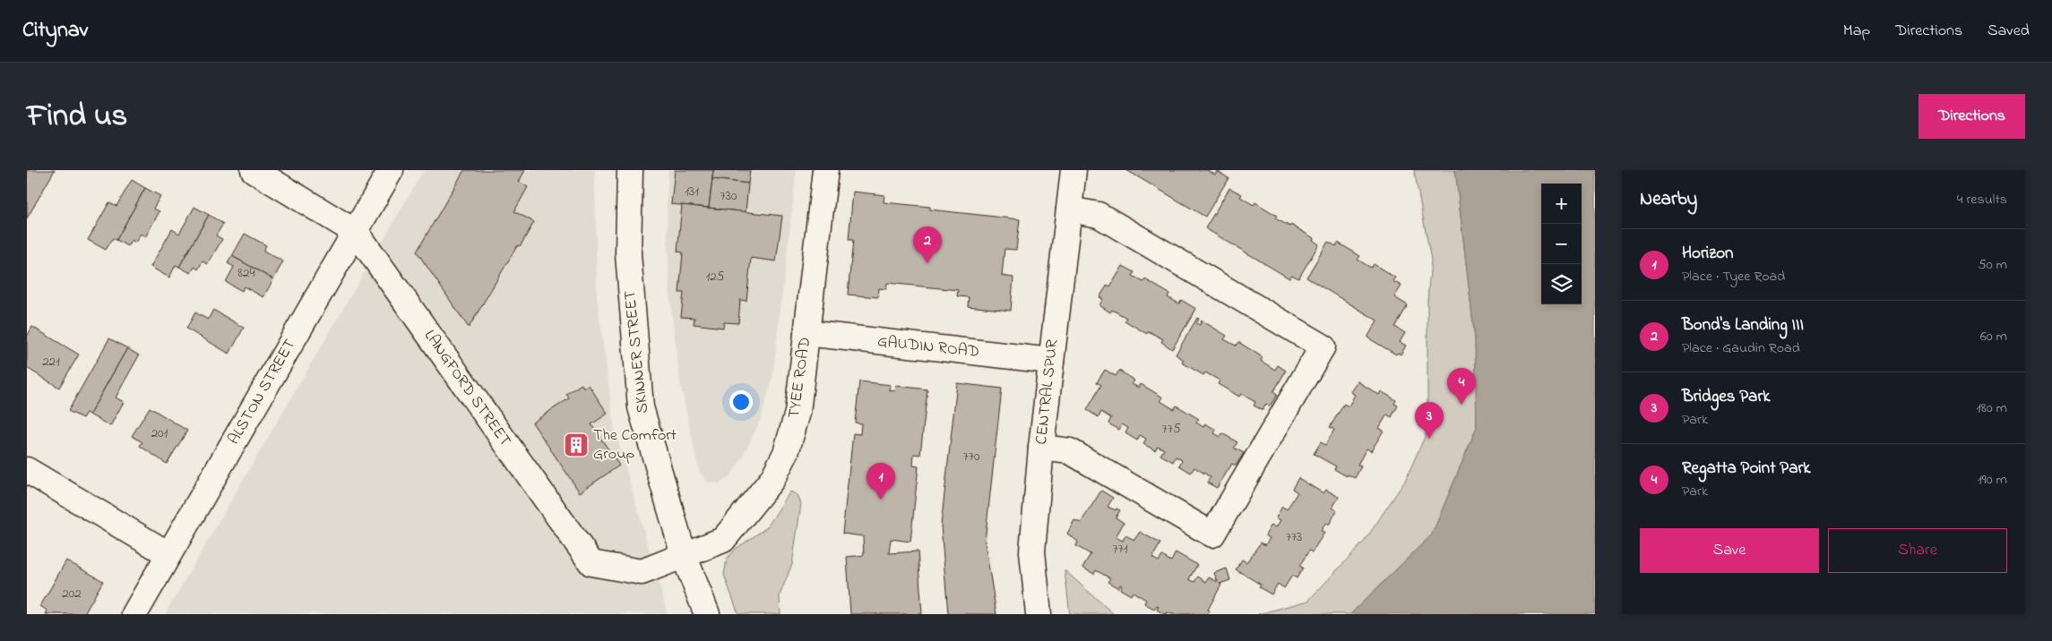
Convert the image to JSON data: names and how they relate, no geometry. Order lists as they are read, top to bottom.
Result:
{
  "streets": {
    "street": [
      "GAUDIN ROAD",
      "SKINNER STREET",
      "TYEE ROAD",
      "LANGFORD STREET",
      "ALSTON STREET",
      "CENTRAL SPUR"
    ]
  },
  "crossings": [
    ["GAUDIN ROAD", "TYEE ROAD"],
    ["GAUDIN ROAD", "CENTRAL SPUR"],
    ["SKINNER STREET", "TYEE ROAD"],
    ["SKINNER STREET", "LANGFORD STREET"],
    ["TYEE ROAD", "LANGFORD STREET"],
    ["LANGFORD STREET", "ALSTON STREET"]
  ],
  "places": {
    "building": ["The Comfort Group"]
  },
  "house_numbers": [
    "131",
    "730",
    "824",
    "125",
    "221",
    "775",
    "201",
    "770",
    "773",
    "771",
    "202"
  ],
  "page": {
    "header": "Citynav",
    "nav": ["Map", "Directions", "Saved"],
    "title": "Find us",
    "buttons": [
      "Directions",
      ["Save", "Share"]
    ],
    "heading": ["Nearby", "4 results"],
    "map_buttons": ["+", "−"],
    "pins": [
      "2",
      "4",
      "3",
      "1"
    ],
    "list": [
      {
        "mark": "1",
        "name": "Horizon",
        "note": "Place · Tyee Road",
        "value": "50 m"
      },
      {
        "mark": "2",
        "name": "Bond's Landing III",
        "note": "Place · Gaudin Road",
        "value": "60 m"
      },
      {
        "mark": "3",
        "name": "Bridges Park",
        "note": "Park",
        "value": "180 m"
      },
      {
        "mark": "4",
        "name": "Regatta Point Park",
        "note": "Park",
        "value": "190 m"
      }
    ]
  }
}
